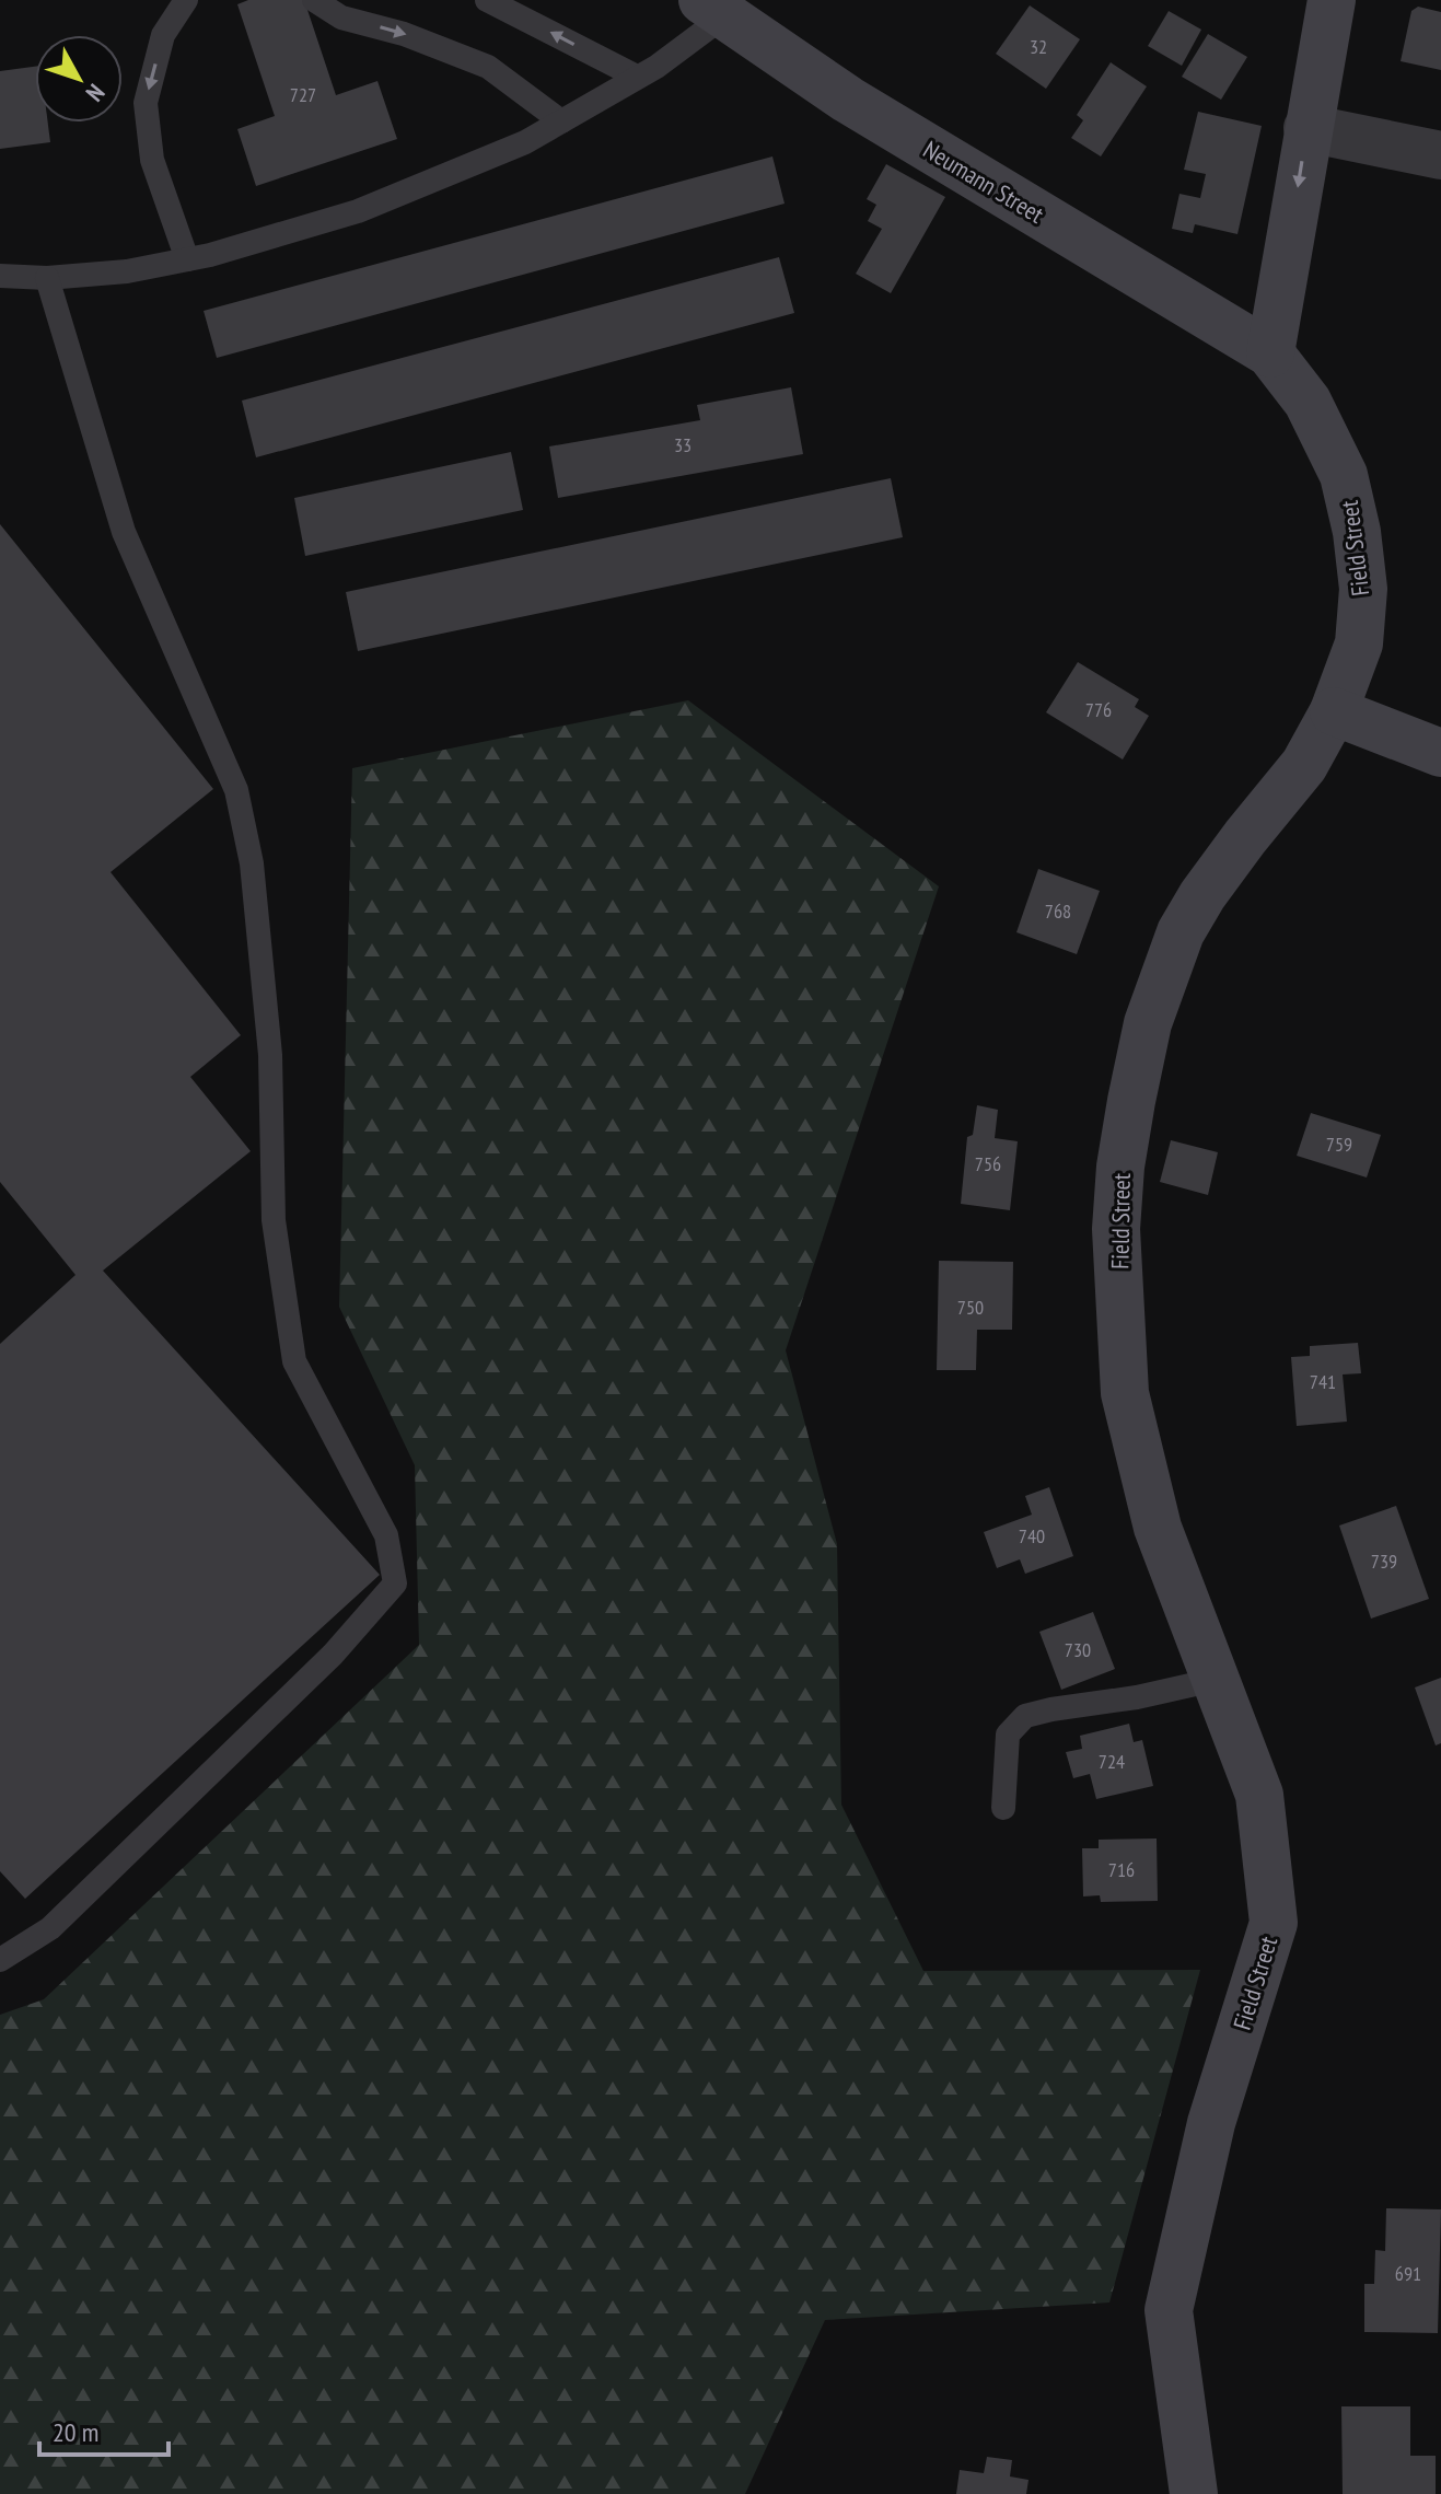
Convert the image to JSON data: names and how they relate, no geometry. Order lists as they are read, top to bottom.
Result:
{
  "streets": {
    "street": ["Neumann Street", "Field Street"]
  },
  "crossings": [
    ["Neumann Street", "Field Street"]
  ],
  "house_numbers": [
    "32",
    "727",
    "33",
    "776",
    "768",
    "759",
    "756",
    "750",
    "741",
    "740",
    "739",
    "730",
    "724",
    "716",
    "691"
  ],
  "scale_bar": "20 m",
  "north": "bottom right"
}
